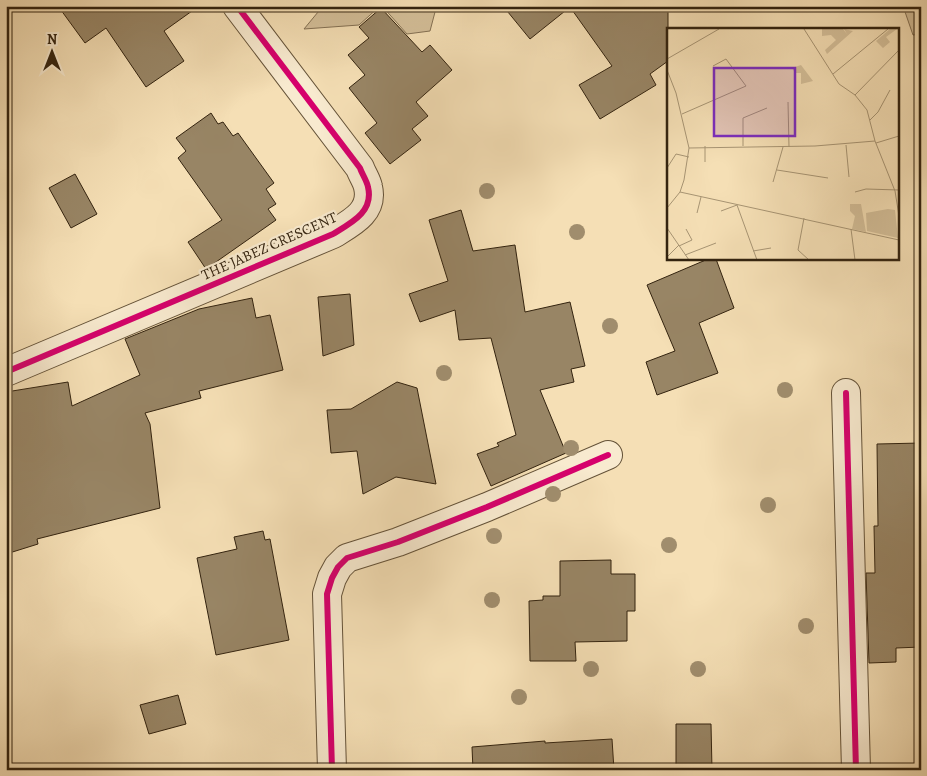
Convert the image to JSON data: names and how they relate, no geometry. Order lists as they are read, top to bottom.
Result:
{
  "streets": {
    "street": ["THE JABEZ CRESCENT"]
  },
  "north": "top"
}
